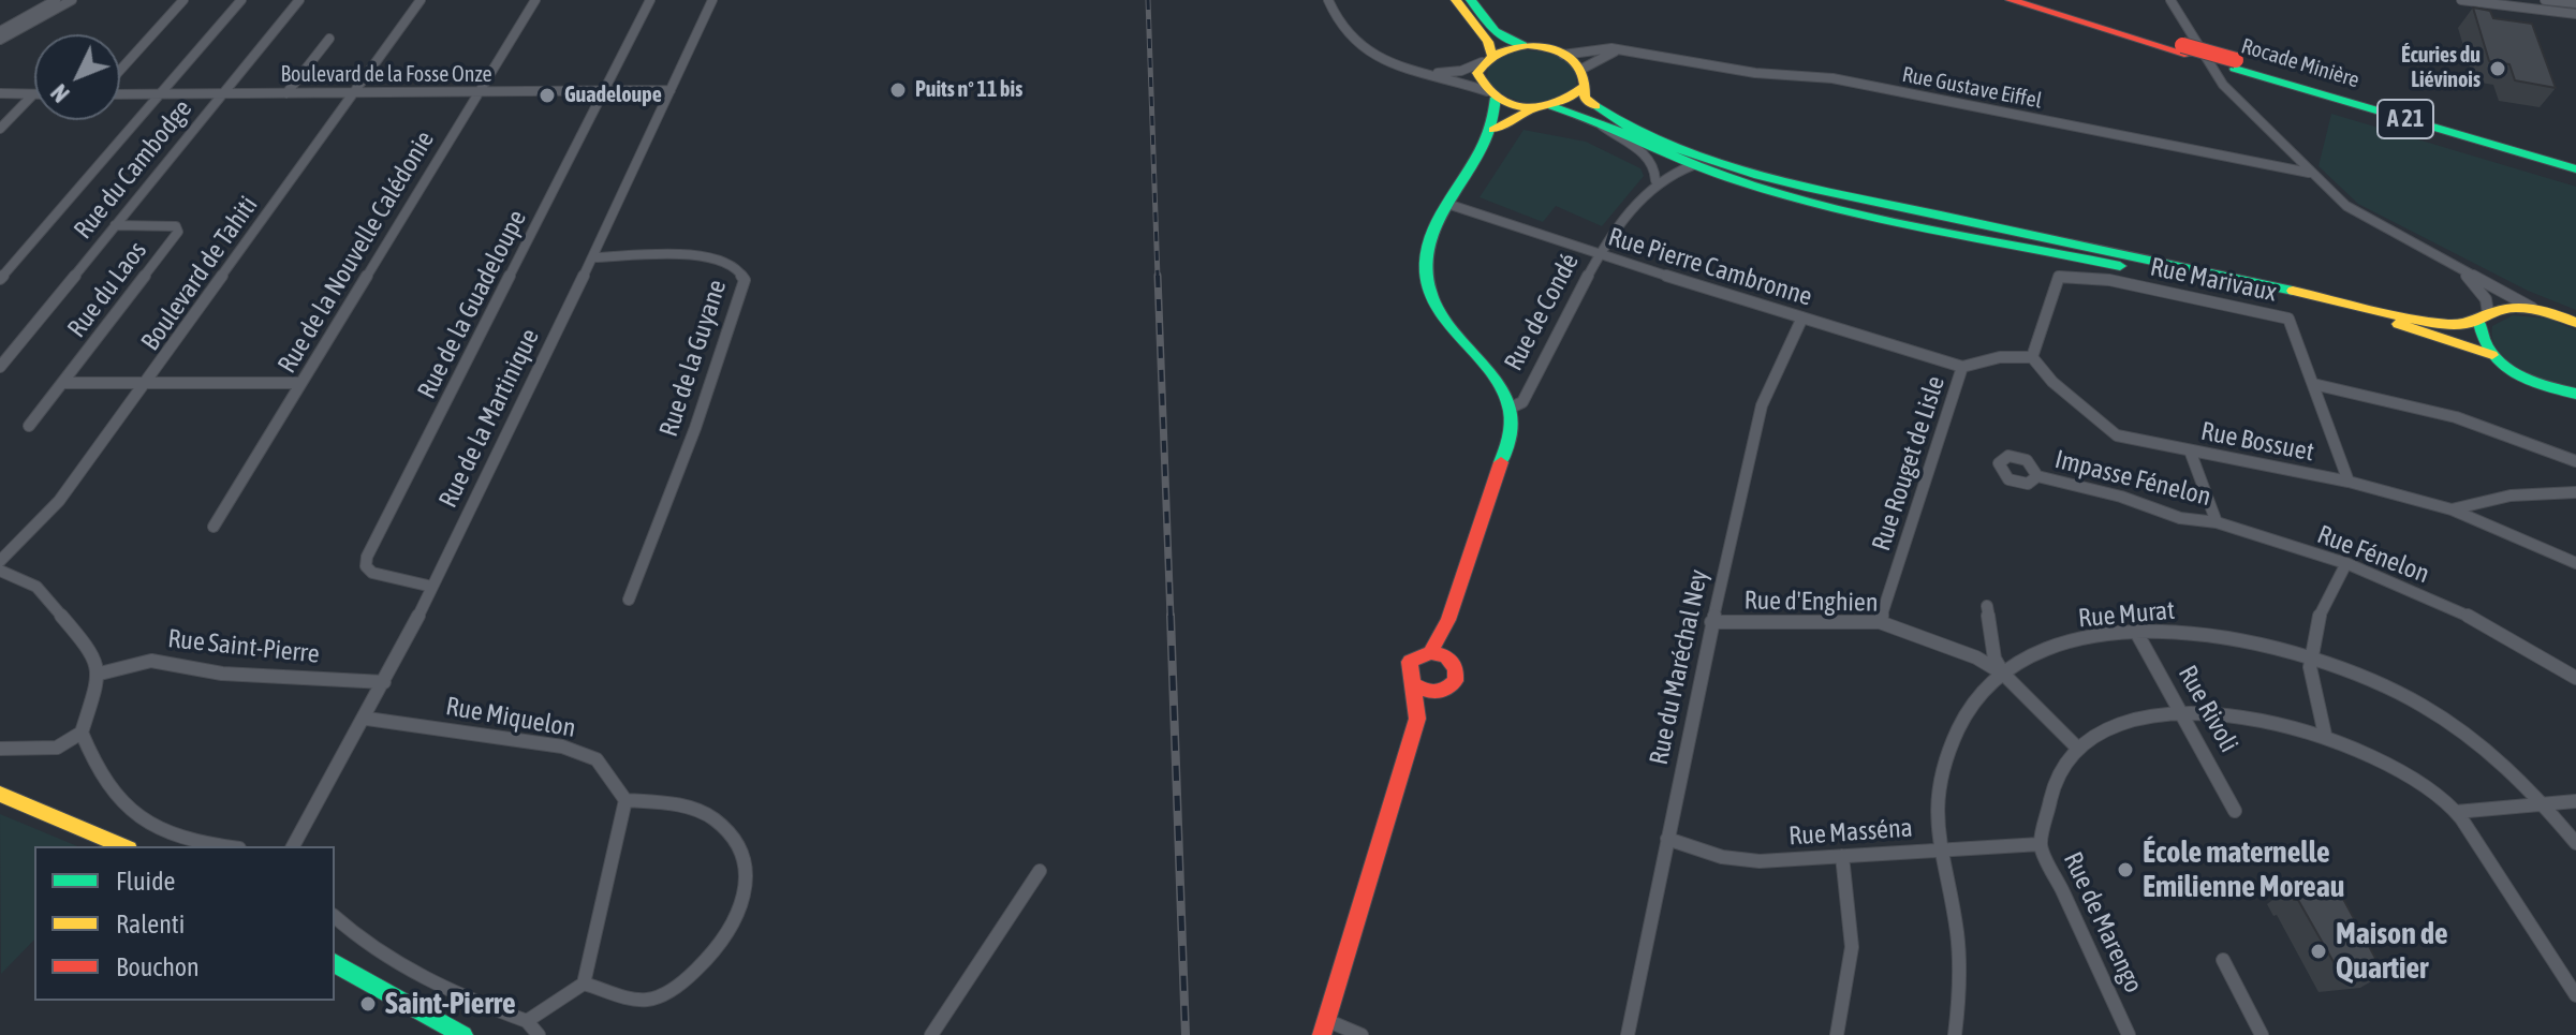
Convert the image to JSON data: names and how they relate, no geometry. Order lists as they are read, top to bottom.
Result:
{
  "streets": {
    "main road": ["Rocade Minière", "A 21", "Rue de Condé"],
    "street": [
      "Boulevard de la Fosse Onze",
      "Rue Gustave Eiffel",
      "Rue du Cambodge",
      "Rue de la Nouvelle Calédonie",
      "Rue Pierre Cambronne",
      "Boulevard de Tahiti",
      "Rue Marivaux",
      "Rue du Laos",
      "Rue de la Guadeloupe",
      "Rue de la Guyane",
      "Rue de la Martinique",
      "Rue Bossuet",
      "Rue Rouget de Lisle",
      "Impasse Fénelon",
      "Rue Fénelon",
      "Rue d'Enghien",
      "Rue Murat",
      "Rue Saint-Pierre",
      "Rue du Maréchal Ney",
      "Rue Rivoli",
      "Rue Miquelon",
      "Rue Masséna",
      "Rue de Marengo"
    ]
  },
  "crossings": [
    ["Boulevard de la Fosse Onze", "Rue du Cambodge"],
    ["Boulevard de la Fosse Onze", "Rue de la Nouvelle Calédonie"],
    ["Boulevard de la Fosse Onze", "Boulevard de Tahiti"],
    ["Boulevard de la Fosse Onze", "Rue de la Guadeloupe"],
    ["Boulevard de la Fosse Onze", "Rue de la Martinique"],
    ["Rue du Cambodge", "Rue du Laos"],
    ["Rue Pierre Cambronne", "Rue de Condé"],
    ["Rue Pierre Cambronne", "Rue Rouget de Lisle"],
    ["Rue Pierre Cambronne", "Rue du Maréchal Ney"],
    ["Rue Marivaux", "Rue Bossuet"],
    ["Rue de la Guadeloupe", "Rue de la Martinique"],
    ["Rue de la Guyane", "Rue de la Martinique"],
    ["Rue de la Martinique", "Rue Saint-Pierre"],
    ["Rue de la Martinique", "Rue Miquelon"],
    ["Rue Rouget de Lisle", "Rue d'Enghien"],
    ["Impasse Fénelon", "Rue Fénelon"],
    ["Rue d'Enghien", "Rue Murat"],
    ["Rue d'Enghien", "Rue du Maréchal Ney"],
    ["Rue d'Enghien", "Rue de Marengo"],
    ["Rue Murat", "Rue Rivoli"],
    ["Rue Murat", "Rue Masséna"],
    ["Rue du Maréchal Ney", "Rue Masséna"],
    ["Rue Masséna", "Rue de Marengo"]
  ],
  "places": [
    "Écuries du Liévinois",
    "Puits n° 11 bis",
    "Guadeloupe",
    "École maternelle Emilienne Moreau",
    "Maison de Quartier",
    "Saint-Pierre"
  ],
  "legend": ["Fluide", "Ralenti", "Bouchon"],
  "north": "bottom left"
}
